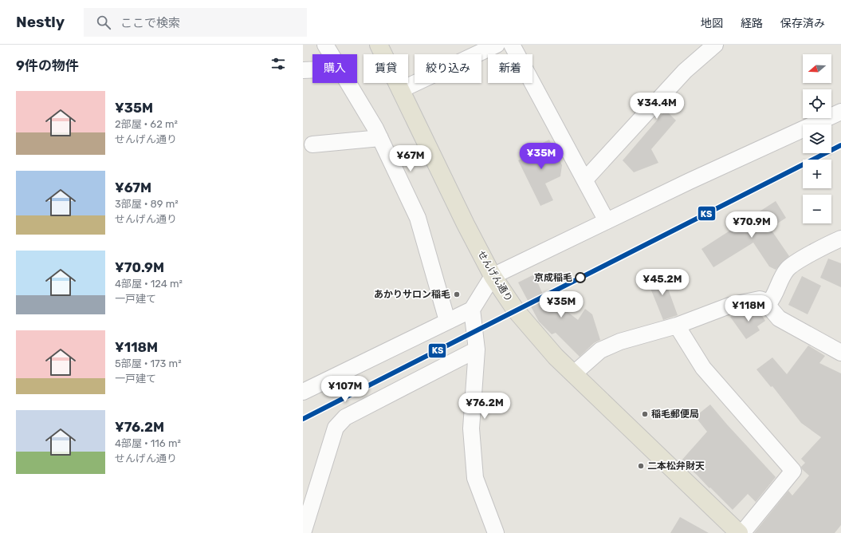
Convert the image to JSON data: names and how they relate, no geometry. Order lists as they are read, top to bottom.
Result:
{
  "streets": {
    "main road": ["せんげん通り"]
  },
  "places": [
    "京成稲毛",
    "あかりサロン稲毛",
    "稲毛郵便局",
    "二本松弁財天"
  ],
  "lines": ["transit line KS"],
  "north": "left",
  "page": {
    "header": "Nestly",
    "search": "ここで検索",
    "nav": ["地図", "経路", "保存済み"],
    "heading": "9件の物件",
    "map_buttons": ["+", "−"],
    "chip": [
      "購入",
      "賃貸",
      "絞り込み",
      "新着"
    ],
    "list": [
      {
        "name": "¥35M",
        "note": "2部屋 · 62 m² · せんげん通り"
      },
      {
        "name": "¥67M",
        "note": "3部屋 · 89 m² · せんげん通り"
      },
      {
        "name": "¥70.9M",
        "note": "4部屋 · 124 m² · 一戸建て"
      },
      {
        "name": "¥118M",
        "note": "5部屋 · 173 m² · 一戸建て"
      },
      {
        "name": "¥76.2M",
        "note": "4部屋 · 116 m² · せんげん通り"
      }
    ],
    "price": [
      "¥34.4M",
      "¥35M",
      "¥67M",
      "¥70.9M",
      "¥45.2M",
      "¥35M",
      "¥118M",
      "¥107M",
      "¥76.2M"
    ]
  }
}
